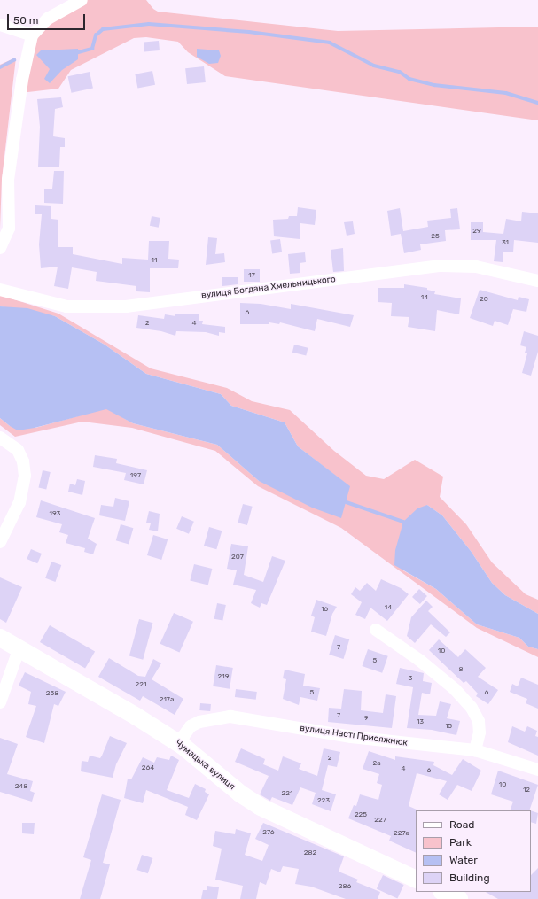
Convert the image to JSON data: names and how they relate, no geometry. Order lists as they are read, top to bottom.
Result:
{
  "streets": {
    "street": ["вулиця Богдана Хмельницького", "вулиця Насті Присяжнюк", "Чумацька вулиця"]
  },
  "crossings": [
    ["вулиця Насті Присяжнюк", "Чумацька вулиця"]
  ],
  "house_numbers": [
    "29",
    "25",
    "31",
    "11",
    "17",
    "14",
    "20",
    "6",
    "2",
    "4",
    "197",
    "193",
    "207",
    "14",
    "16",
    "7",
    "10",
    "5",
    "8",
    "219",
    "3",
    "221",
    "5",
    "6",
    "258",
    "217а",
    "7",
    "9",
    "13",
    "15",
    "2",
    "2а",
    "264",
    "4",
    "6",
    "10",
    "248",
    "12",
    "221",
    "223",
    "225",
    "227",
    "276",
    "227а",
    "282",
    "286"
  ],
  "legend": [
    "Road",
    "Park",
    "Water",
    "Building"
  ],
  "scale_bar": "50 m"
}
